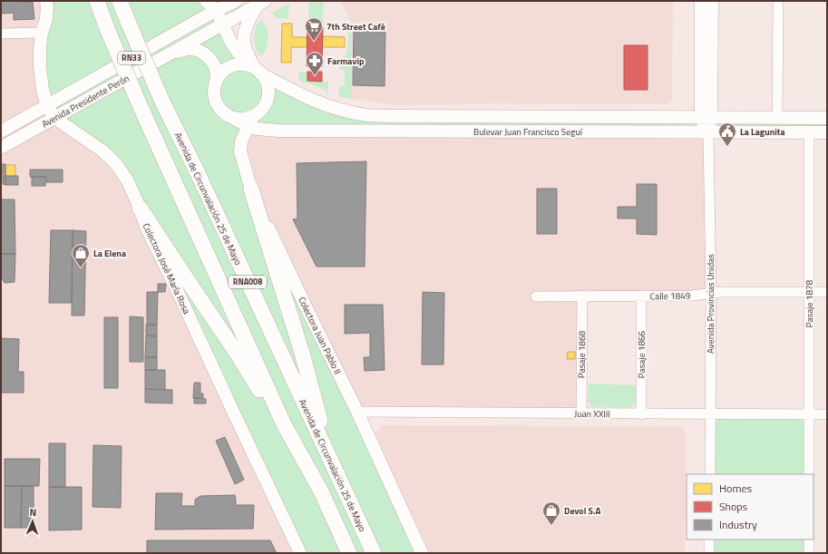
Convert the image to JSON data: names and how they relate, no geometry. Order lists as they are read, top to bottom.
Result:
{
  "streets": {
    "highway": ["Avenida de Circunvalación 25 de Mayo", "RNA008"],
    "main road": [
      "RN33",
      "Avenida Presidente Perón",
      "Bulevar Juan Francisco Seguí",
      "Colectora José María Rosa",
      "Avenida Provincias Unidas",
      "Colectora Juan Pablo II"
    ],
    "street": [
      "Calle 1849",
      "Pasaje 1878",
      "Pasaje 1868",
      "Pasaje 1866",
      "Juan XXIII"
    ]
  },
  "crossings": [
    ["Avenida Presidente Perón", "Colectora José María Rosa"],
    ["Bulevar Juan Francisco Seguí", "Avenida Provincias Unidas"],
    ["Bulevar Juan Francisco Seguí", "Pasaje 1878"],
    ["Bulevar Juan Francisco Seguí", "Colectora Juan Pablo II"],
    ["Avenida de Circunvalación 25 de Mayo", "RNA008"],
    ["RNA008", "Colectora Juan Pablo II"],
    ["Calle 1849", "Avenida Provincias Unidas"],
    ["Calle 1849", "Pasaje 1878"],
    ["Calle 1849", "Pasaje 1868"],
    ["Calle 1849", "Pasaje 1866"],
    ["Avenida Provincias Unidas", "Juan XXIII"],
    ["Pasaje 1878", "Juan XXIII"],
    ["Colectora Juan Pablo II", "Juan XXIII"],
    ["Pasaje 1868", "Juan XXIII"],
    ["Pasaje 1866", "Juan XXIII"]
  ],
  "places": {
    "supermarket": ["7th Street Café"],
    "pharmacy": ["Farmavip"],
    "public building": ["La Lagunita"],
    "shop": ["La Elena", "Devol S.A"]
  },
  "legend": ["Homes", "Shops", "Industry"],
  "north": "top"
}
